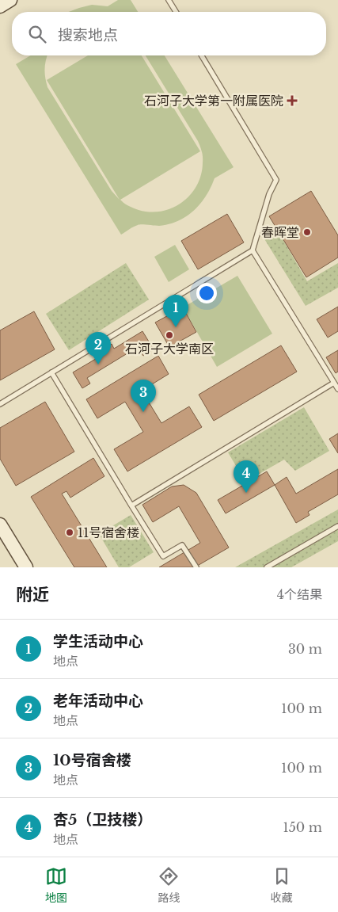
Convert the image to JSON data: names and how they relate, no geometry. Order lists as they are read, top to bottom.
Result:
{
  "places": {
    "health": ["石河子大学第一附属医院"],
    "other": ["春晖堂", "石河子大学南区", "11号宿舍楼"]
  },
  "page": {
    "search": "搜索地点",
    "pins": [
      "1",
      "2",
      "3",
      "4"
    ],
    "heading": ["附近", "4个结果"],
    "list": [
      {
        "mark": "1",
        "name": "学生活动中心",
        "note": "地点",
        "value": "30 m"
      },
      {
        "mark": "2",
        "name": "老年活动中心",
        "note": "地点",
        "value": "100 m"
      },
      {
        "mark": "3",
        "name": "10号宿舍楼",
        "note": "地点",
        "value": "100 m"
      },
      {
        "mark": "4",
        "name": "杏5（卫技楼）",
        "note": "地点",
        "value": "150 m"
      }
    ],
    "nav": ["地图", "路线", "收藏"]
  }
}
